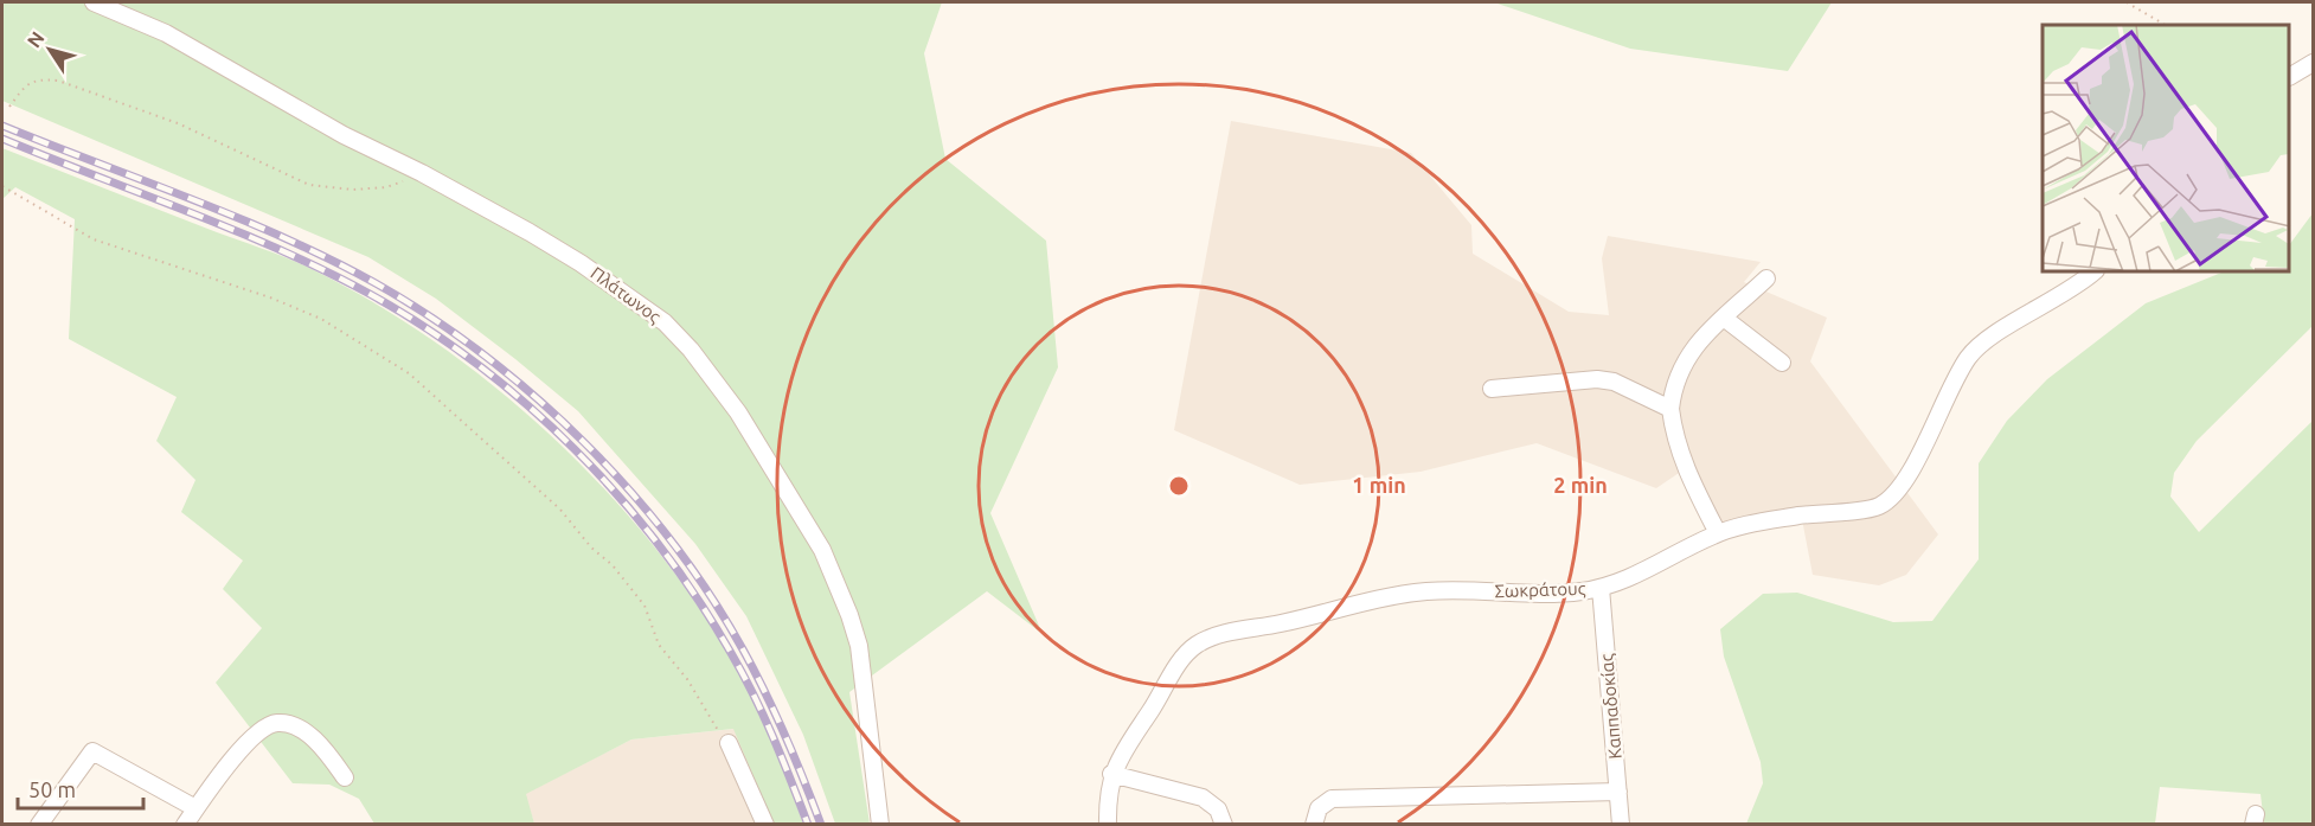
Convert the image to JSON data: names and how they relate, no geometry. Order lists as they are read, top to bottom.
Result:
{
  "streets": {
    "street": ["Πλάτωνος", "Σωκράτους", "Καππαδοκίας"]
  },
  "crossings": [
    ["Σωκράτους", "Καππαδοκίας"]
  ],
  "scale_bar": "50 m",
  "north": "top left",
  "rings": ["1 min", "2 min"]
}
